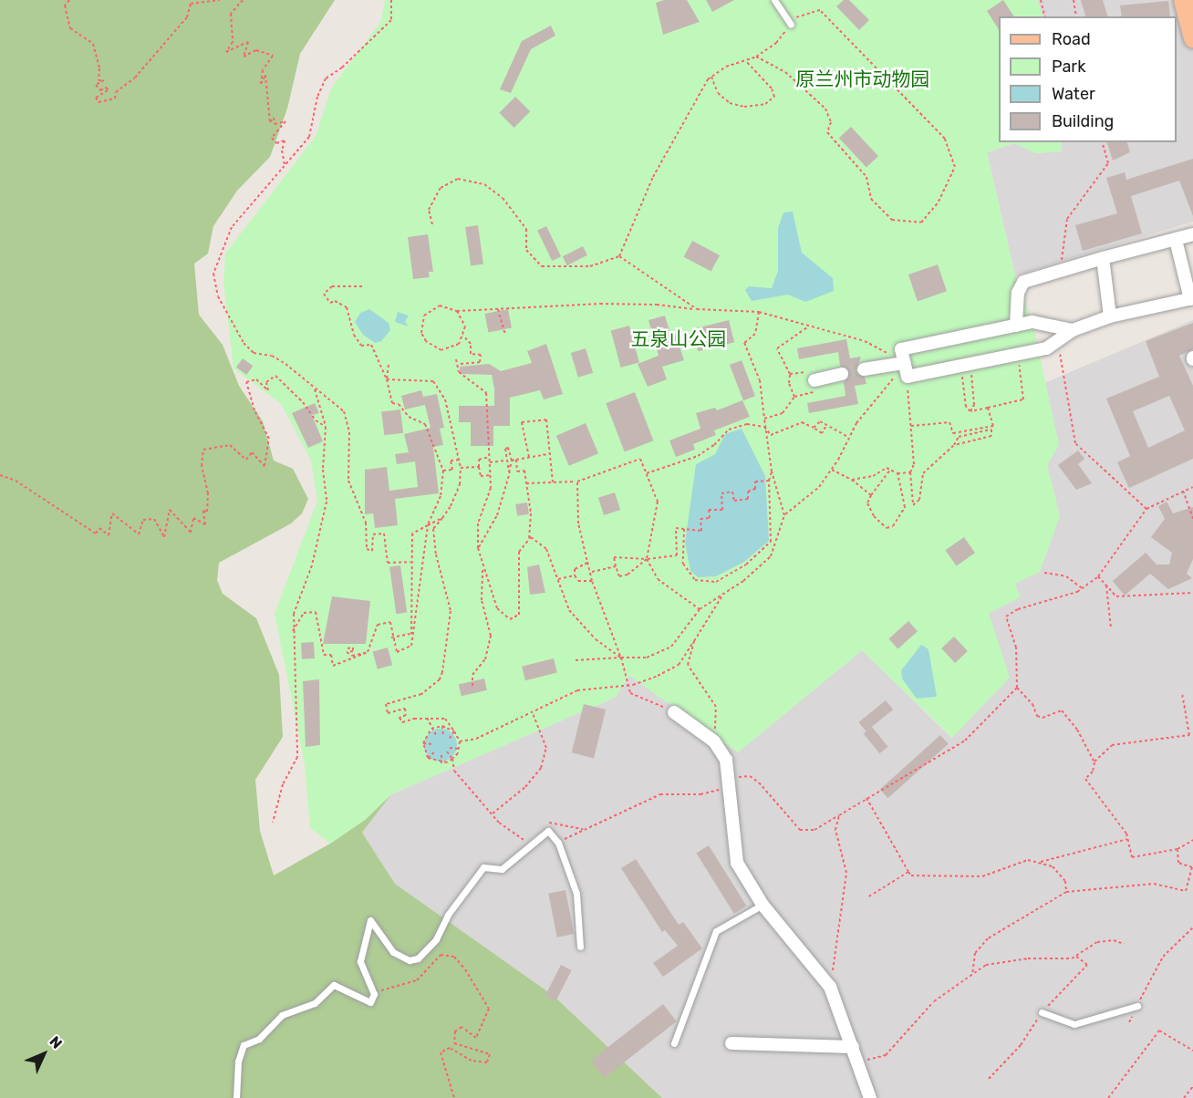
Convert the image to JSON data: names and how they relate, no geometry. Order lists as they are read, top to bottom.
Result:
{
  "parks": ["原兰州市动物园", "五泉山公园"],
  "legend": [
    "Road",
    "Park",
    "Water",
    "Building"
  ],
  "north": "top right"
}
